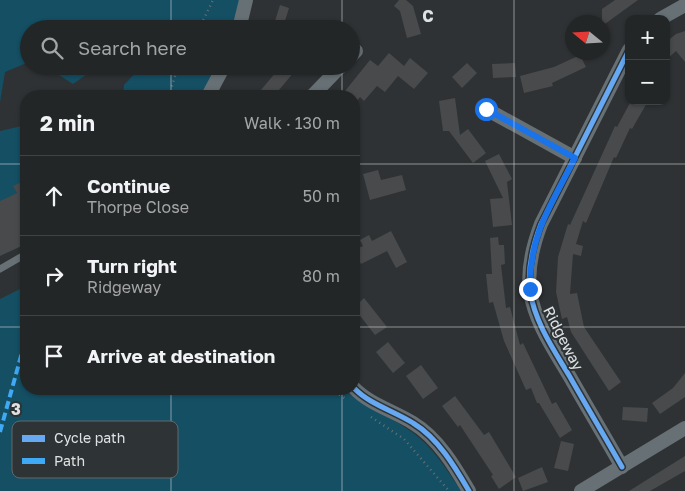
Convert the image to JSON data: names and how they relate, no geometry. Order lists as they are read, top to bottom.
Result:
{
  "streets": {
    "street": ["Ridgeway"]
  },
  "legend": ["Cycle path", "Path"],
  "north": "left",
  "page": {
    "map_buttons": ["+", "−"],
    "search": "Search here",
    "heading": ["2 min", "Walk · 130 m"],
    "list": [
      ["Continue", "Thorpe Close", "50 m"],
      ["Turn right", "Ridgeway", "80 m"],
      "Arrive at destination"
    ]
  },
  "grid": {
    "columns": ["C"],
    "rows": ["3"]
  }
}
